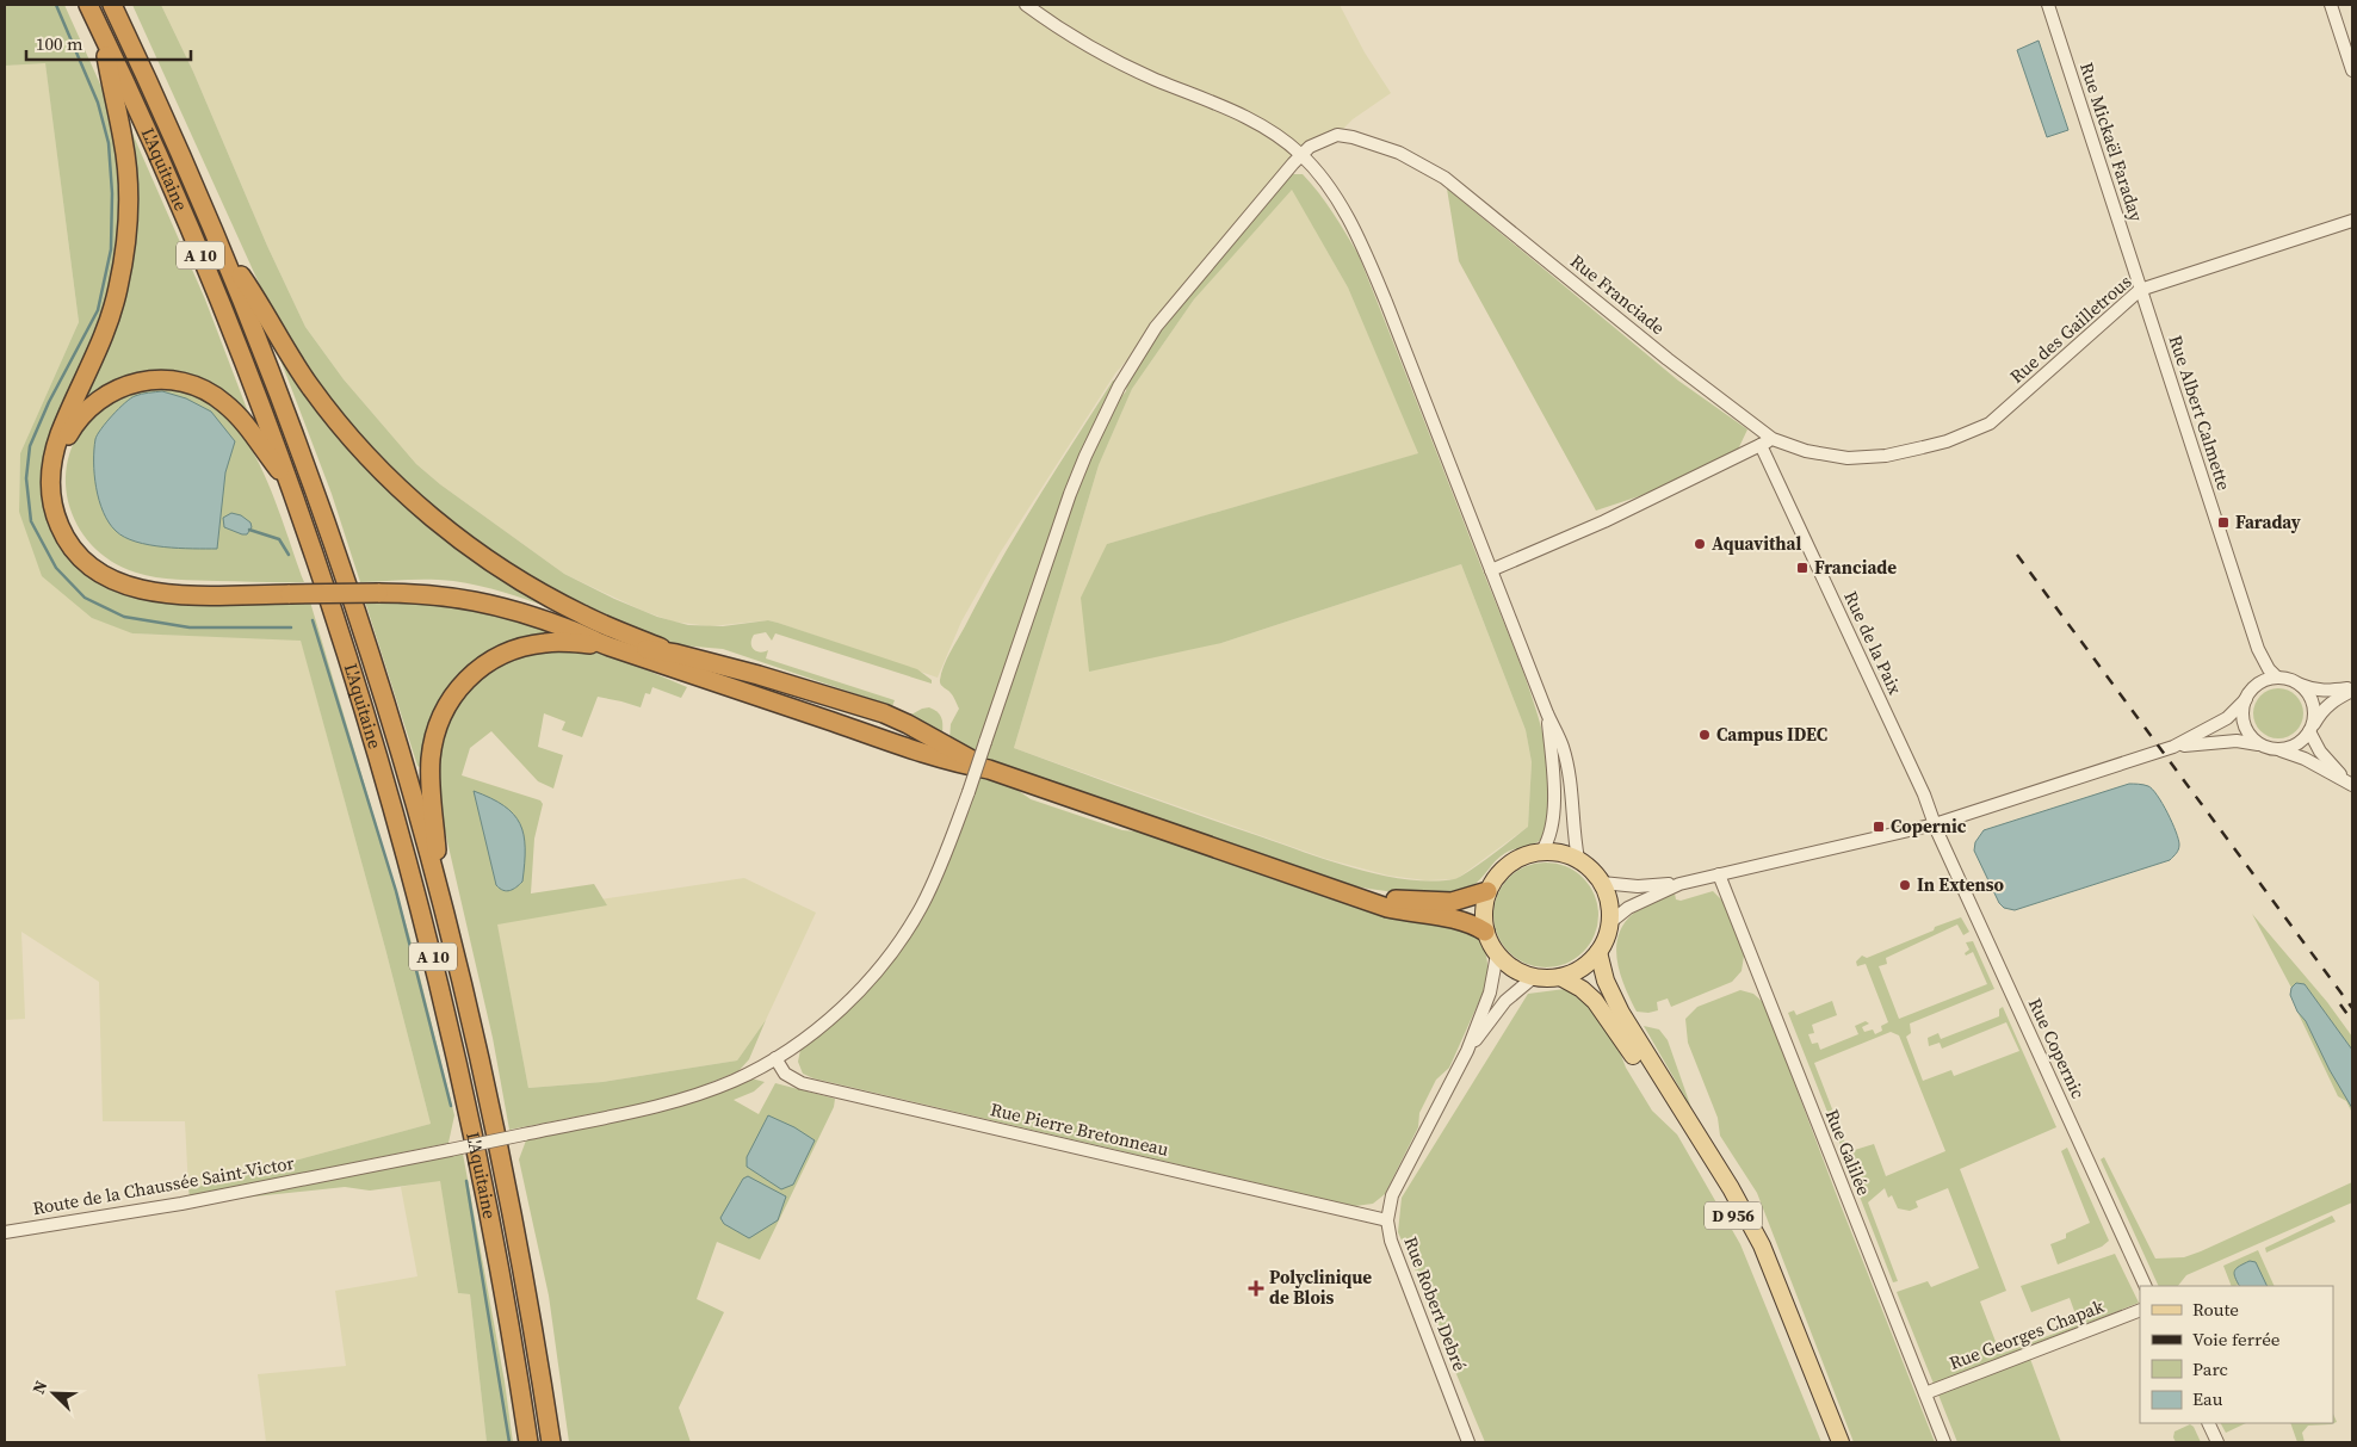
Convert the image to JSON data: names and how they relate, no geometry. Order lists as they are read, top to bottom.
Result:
{
  "streets": {
    "highway": ["L'Aquitaine", "A 10"],
    "main road": ["D 956"],
    "street": [
      "Rue Mickaël Faraday",
      "Rue Franciade",
      "Rue des Gailletrous",
      "Rue Albert Calmette",
      "Rue de la Paix",
      "Rue Copernic",
      "Rue Pierre Bretonneau",
      "Rue Galilée",
      "Route de la Chaussée Saint-Victor",
      "Rue Robert Debré",
      "Rue Georges Chapak"
    ]
  },
  "crossings": [
    ["Rue Mickaël Faraday", "Rue des Gailletrous"],
    ["Rue Mickaël Faraday", "Rue Albert Calmette"],
    ["Rue Franciade", "Rue des Gailletrous"],
    ["Rue Franciade", "Route de la Chaussée Saint-Victor"],
    ["Rue des Gailletrous", "Rue Albert Calmette"],
    ["Rue de la Paix", "Rue Copernic"],
    ["Rue Pierre Bretonneau", "Route de la Chaussée Saint-Victor"],
    ["Rue Pierre Bretonneau", "Rue Robert Debré"],
    ["Rue Galilée", "Rue Georges Chapak"]
  ],
  "places": {
    "transit": ["Faraday", "Franciade", "Copernic"],
    "other": ["Aquavithal", "Campus IDEC", "In Extenso"],
    "health": ["Polyclinique de Blois"]
  },
  "legend": [
    "Route",
    "Voie ferrée",
    "Parc",
    "Eau"
  ],
  "scale_bar": "100 m",
  "north": "top left"
}
